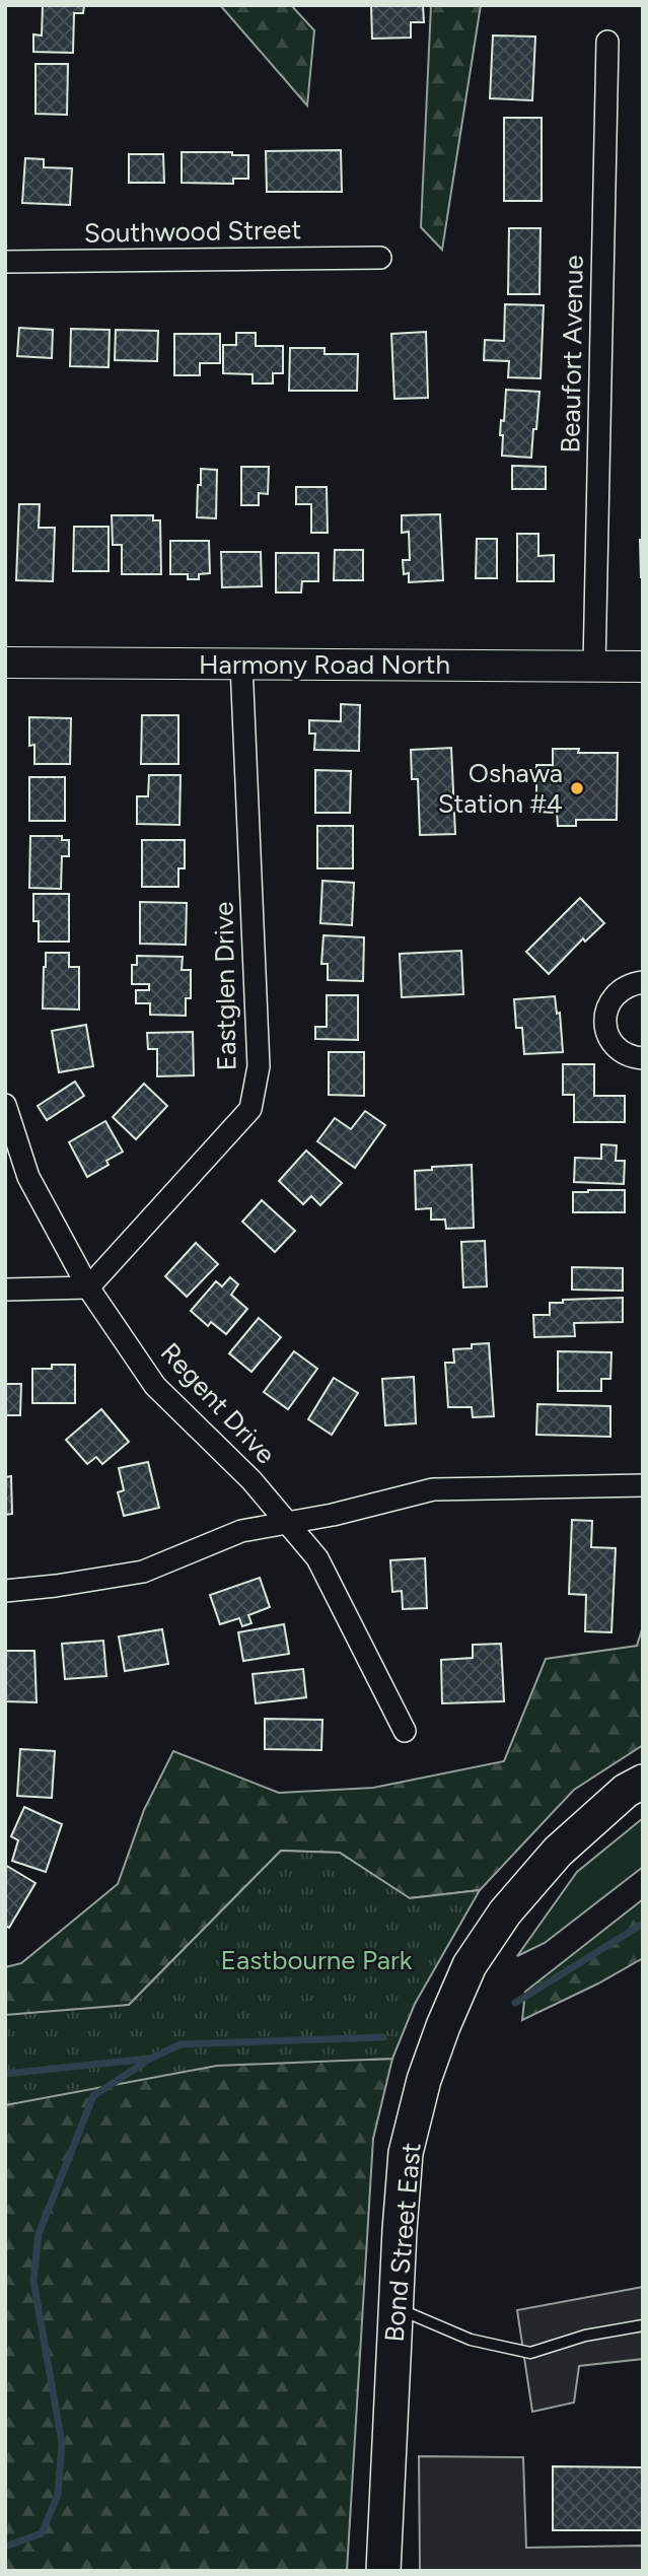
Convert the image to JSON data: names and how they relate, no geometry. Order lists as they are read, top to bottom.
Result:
{
  "streets": {
    "main road": ["Harmony Road North", "Bond Street East"],
    "street": [
      "Southwood Street",
      "Beaufort Avenue",
      "Eastglen Drive",
      "Regent Drive"
    ]
  },
  "crossings": [
    ["Beaufort Avenue", "Harmony Road North"],
    ["Harmony Road North", "Eastglen Drive"],
    ["Eastglen Drive", "Regent Drive"]
  ],
  "parks": ["Eastbourne Park"],
  "places": ["Oshawa Station #4"]
}
